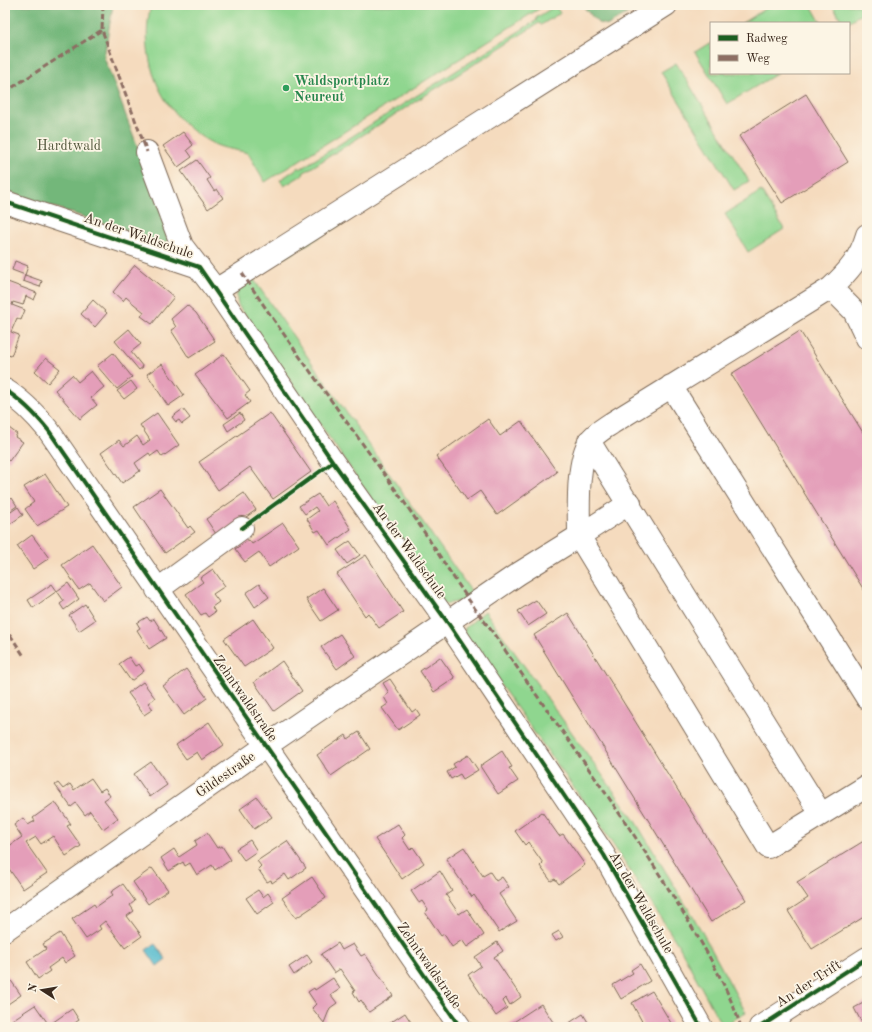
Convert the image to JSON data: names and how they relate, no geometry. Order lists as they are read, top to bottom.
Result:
{
  "streets": {
    "street": [
      "An der Waldschule",
      "Zehntwaldstraße",
      "Gildestraße",
      "An der Trift"
    ]
  },
  "crossings": [
    ["An der Waldschule", "Gildestraße"],
    ["Zehntwaldstraße", "Gildestraße"]
  ],
  "parks": ["Hardtwald"],
  "places": ["Waldsportplatz Neureut"],
  "legend": ["Radweg", "Weg"],
  "north": "left"
}
